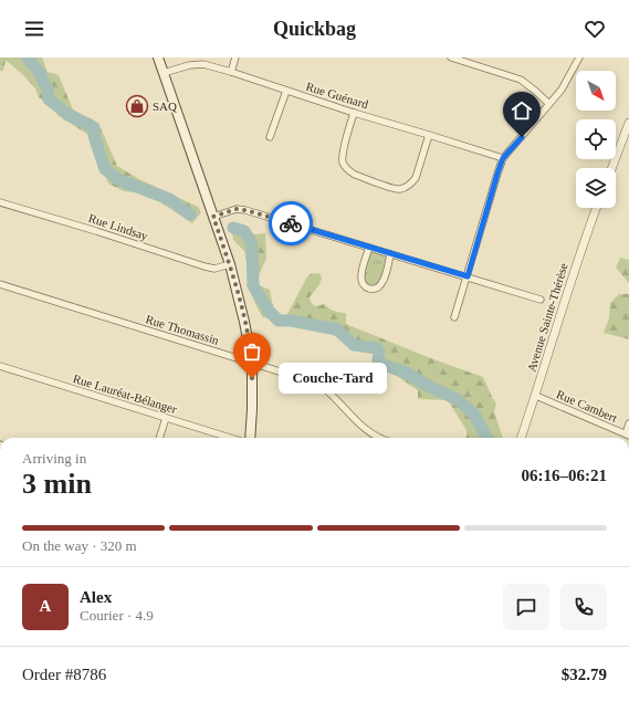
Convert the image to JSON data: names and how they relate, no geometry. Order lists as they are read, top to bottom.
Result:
{
  "streets": {
    "street": [
      "Rue Guénard",
      "Rue Lindsay",
      "Avenue Sainte-Thérèse",
      "Rue Thomassin",
      "Rue Lauréat-Bélanger",
      "Rue Cambert"
    ]
  },
  "crossings": [
    ["Avenue Sainte-Thérèse", "Rue Cambert"]
  ],
  "places": {
    "shop": ["SAQ"],
    "other": ["Couche-Tard"]
  },
  "north": "bottom right",
  "page": {
    "header": "Quickbag",
    "bubble": "Couche-Tard",
    "heading": ["3 min", "Arriving in", "06:16–06:21"],
    "panel": [
      "Alex",
      "Courier · 4.9",
      "Order #8786",
      "$32.79"
    ],
    "bar": "On the way · 320 m",
    "round": "A"
  }
}
